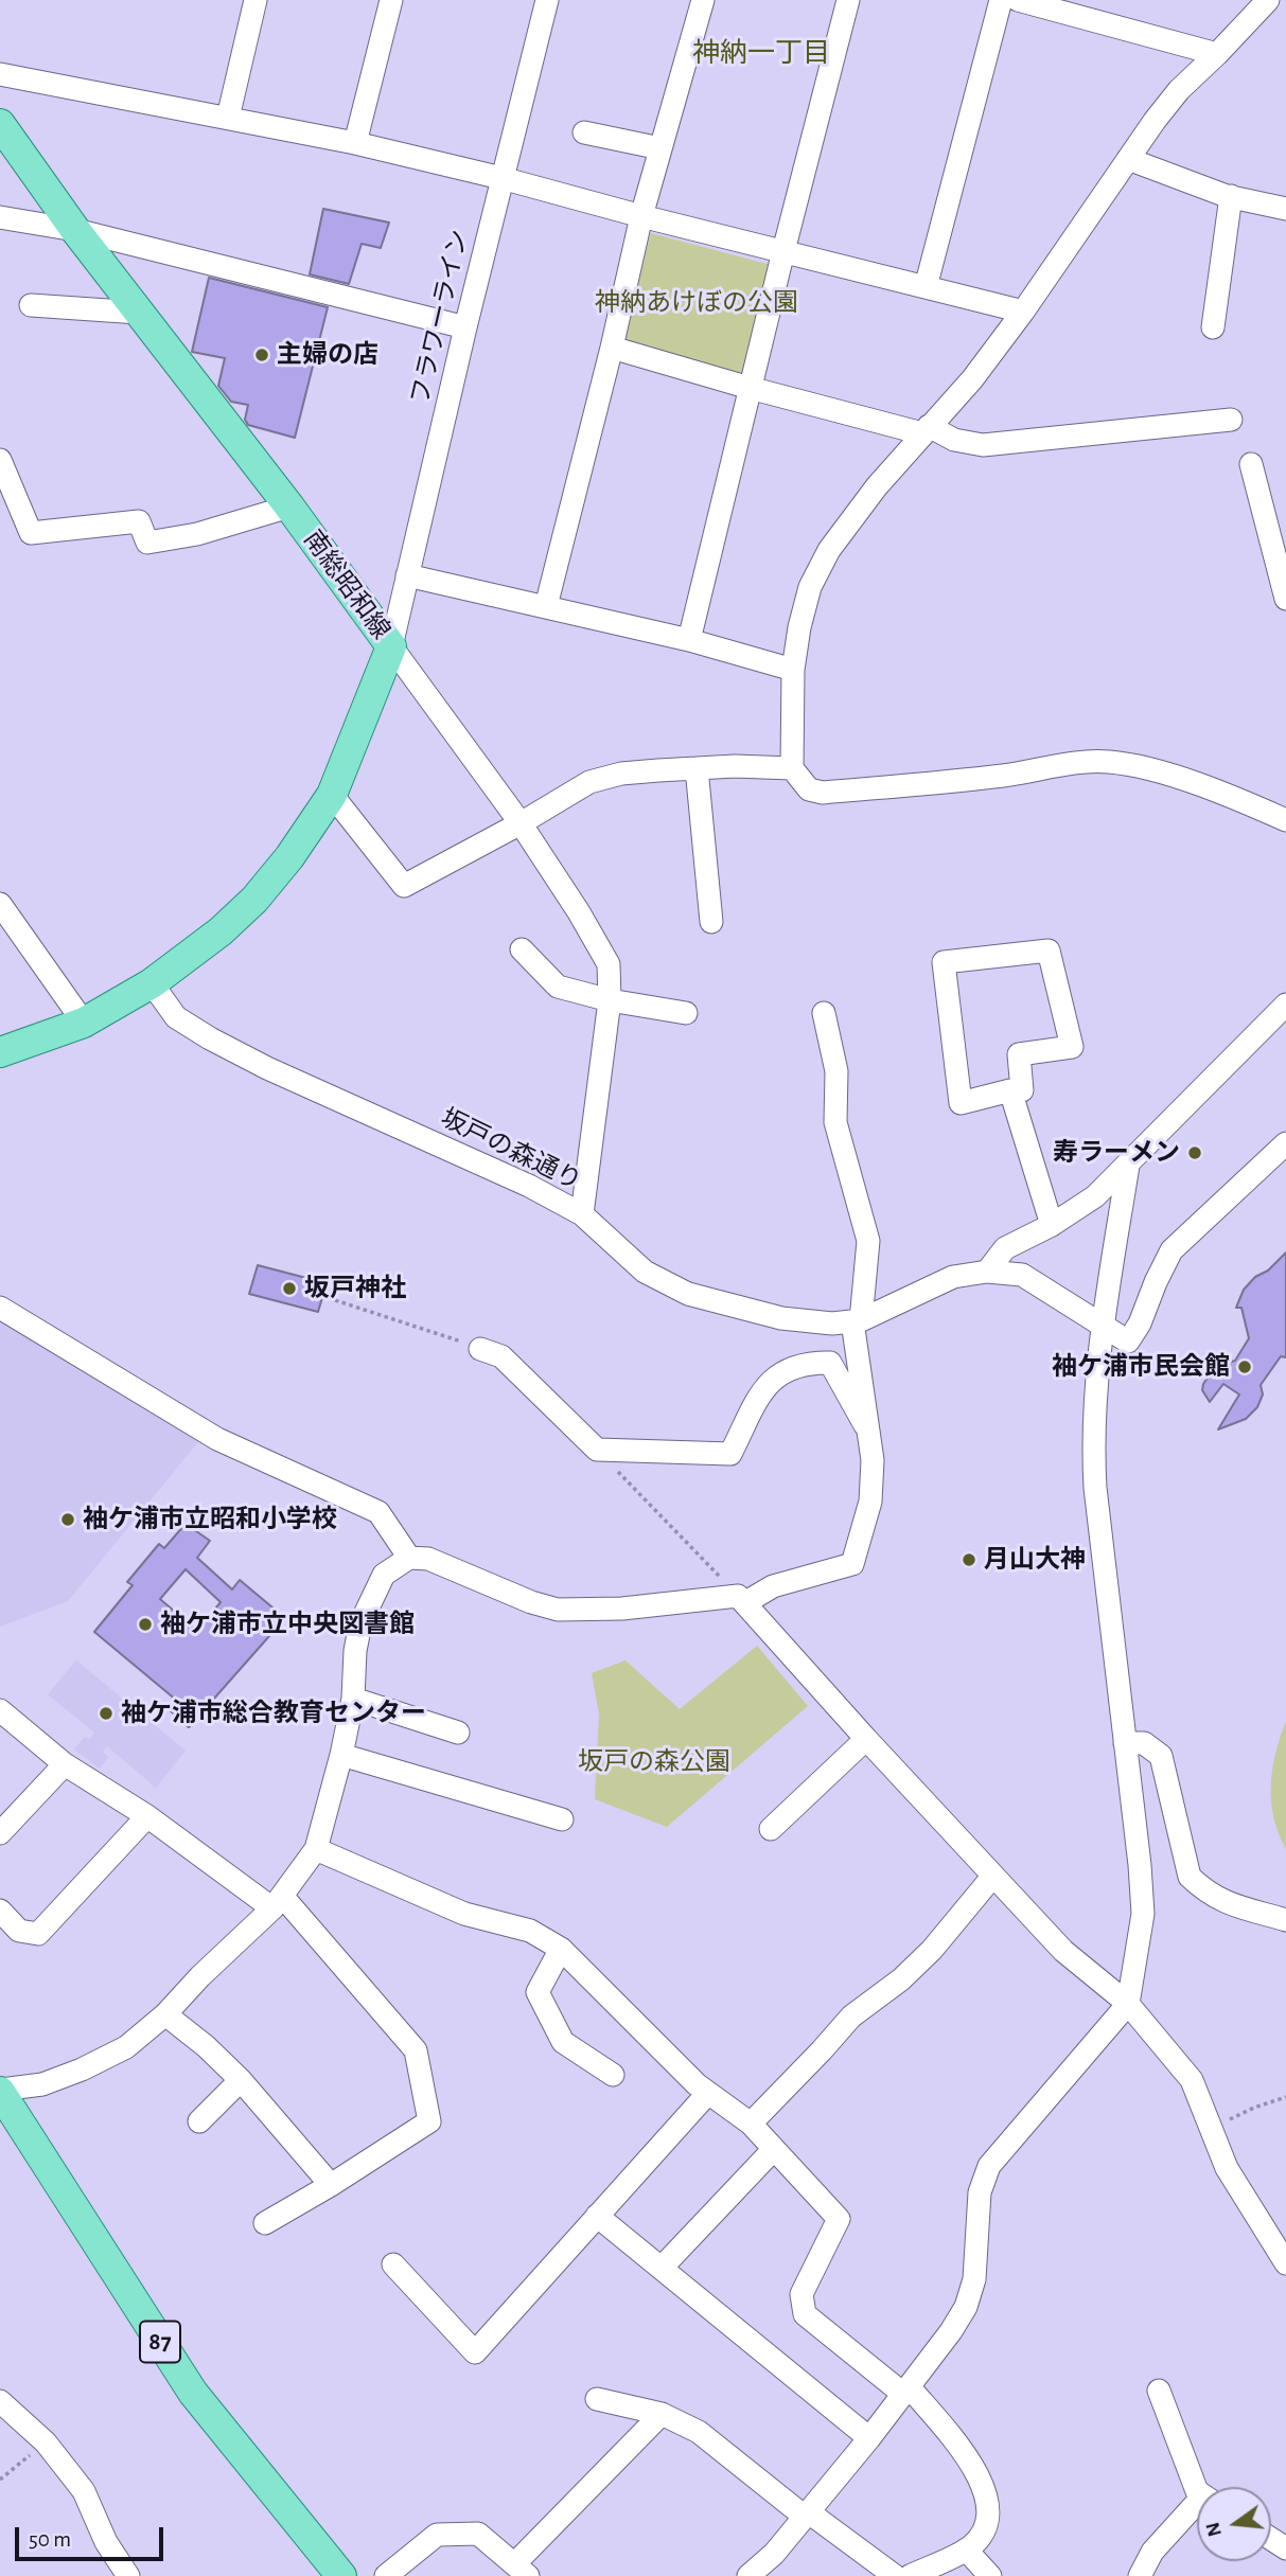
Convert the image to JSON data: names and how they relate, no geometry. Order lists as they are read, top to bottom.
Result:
{
  "streets": {
    "main road": ["南総昭和線", "87"],
    "street": ["フラワーライン", "坂戸の森通り"]
  },
  "crossings": [
    ["フラワーライン", "南総昭和線"],
    ["南総昭和線", "坂戸の森通り"]
  ],
  "districts": ["神納一丁目"],
  "parks": ["神納あけぼの公園", "坂戸の森公園"],
  "places": [
    "主婦の店",
    "寿ラーメン",
    "坂戸神社",
    "袖ケ浦市民会館",
    "袖ケ浦市立昭和小学校",
    "月山大神",
    "袖ケ浦市立中央図書館",
    "袖ケ浦市総合教育センター"
  ],
  "scale_bar": "50 m",
  "north": "left"
}
